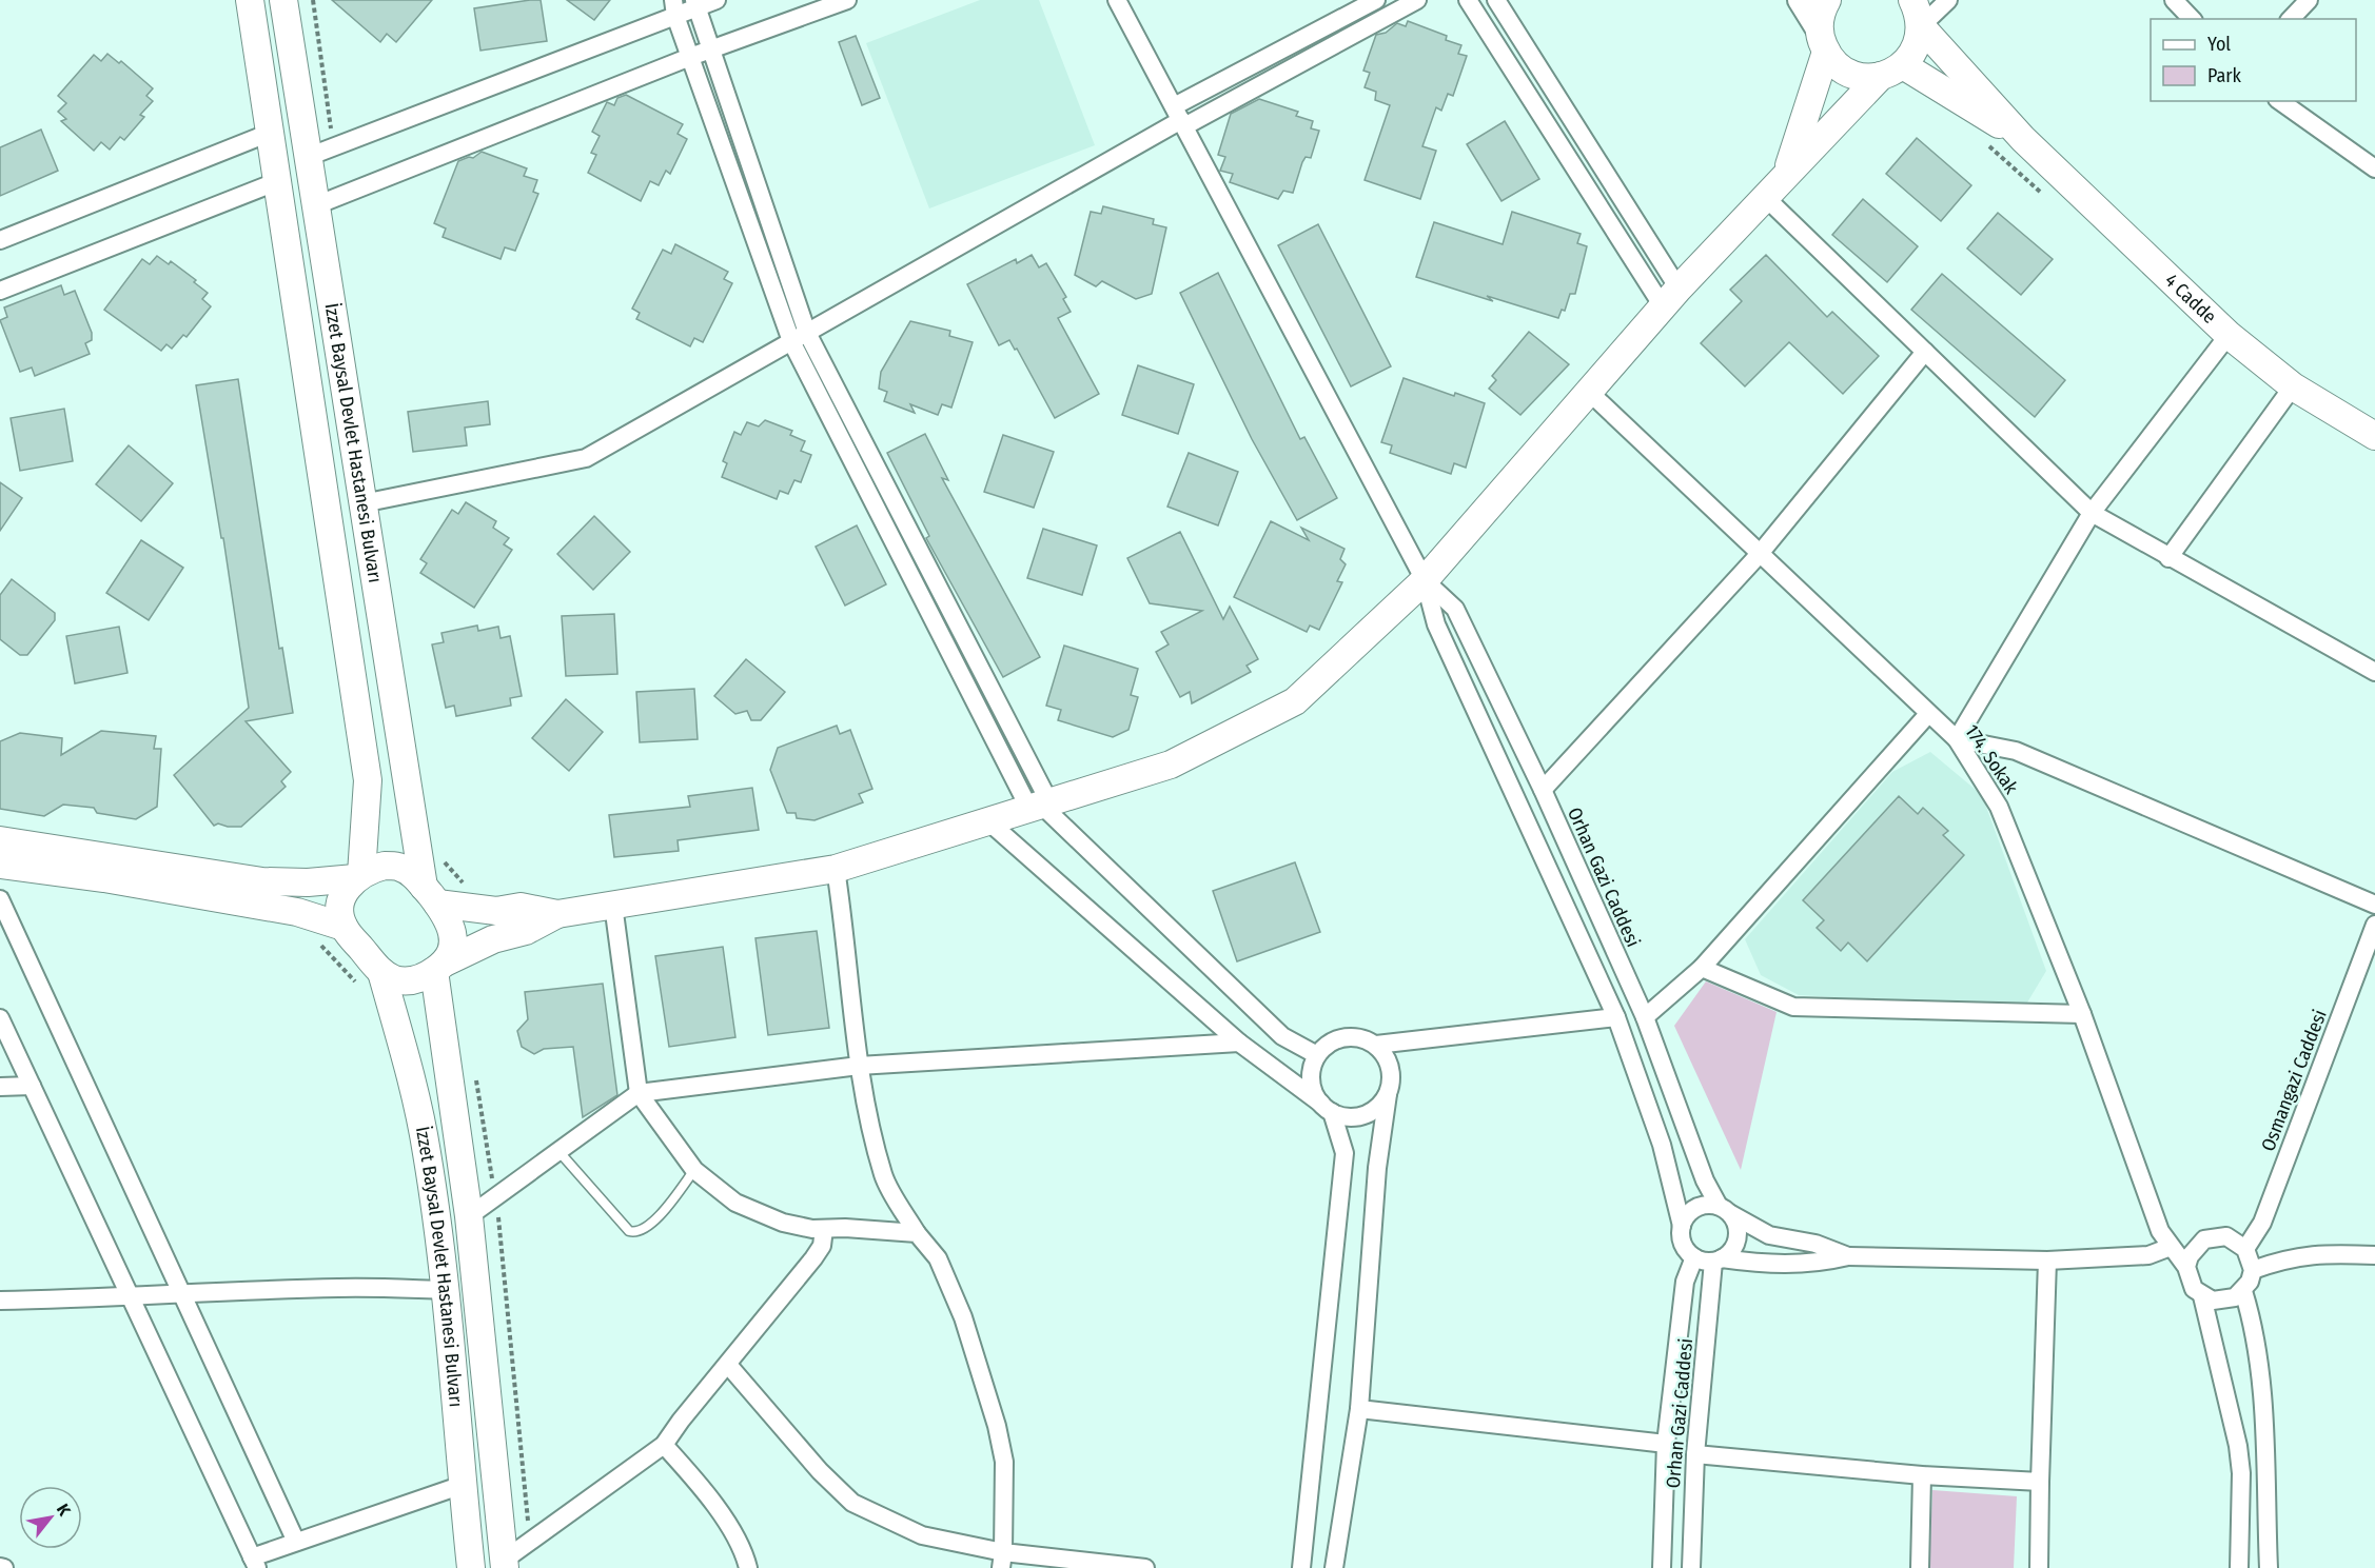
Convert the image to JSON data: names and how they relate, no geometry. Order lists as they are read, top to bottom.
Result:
{
  "streets": {
    "main road": ["4 Cadde", "İzzet Baysal Devlet Hastanesi Bulvarı"],
    "street": ["174. Sokak", "Orhan Gazi Caddesi", "Osmangazi Caddesi"]
  },
  "crossings": [
    ["174. Sokak", "Osmangazi Caddesi"]
  ],
  "legend": ["Yol", "Park"],
  "north": "top right"
}
